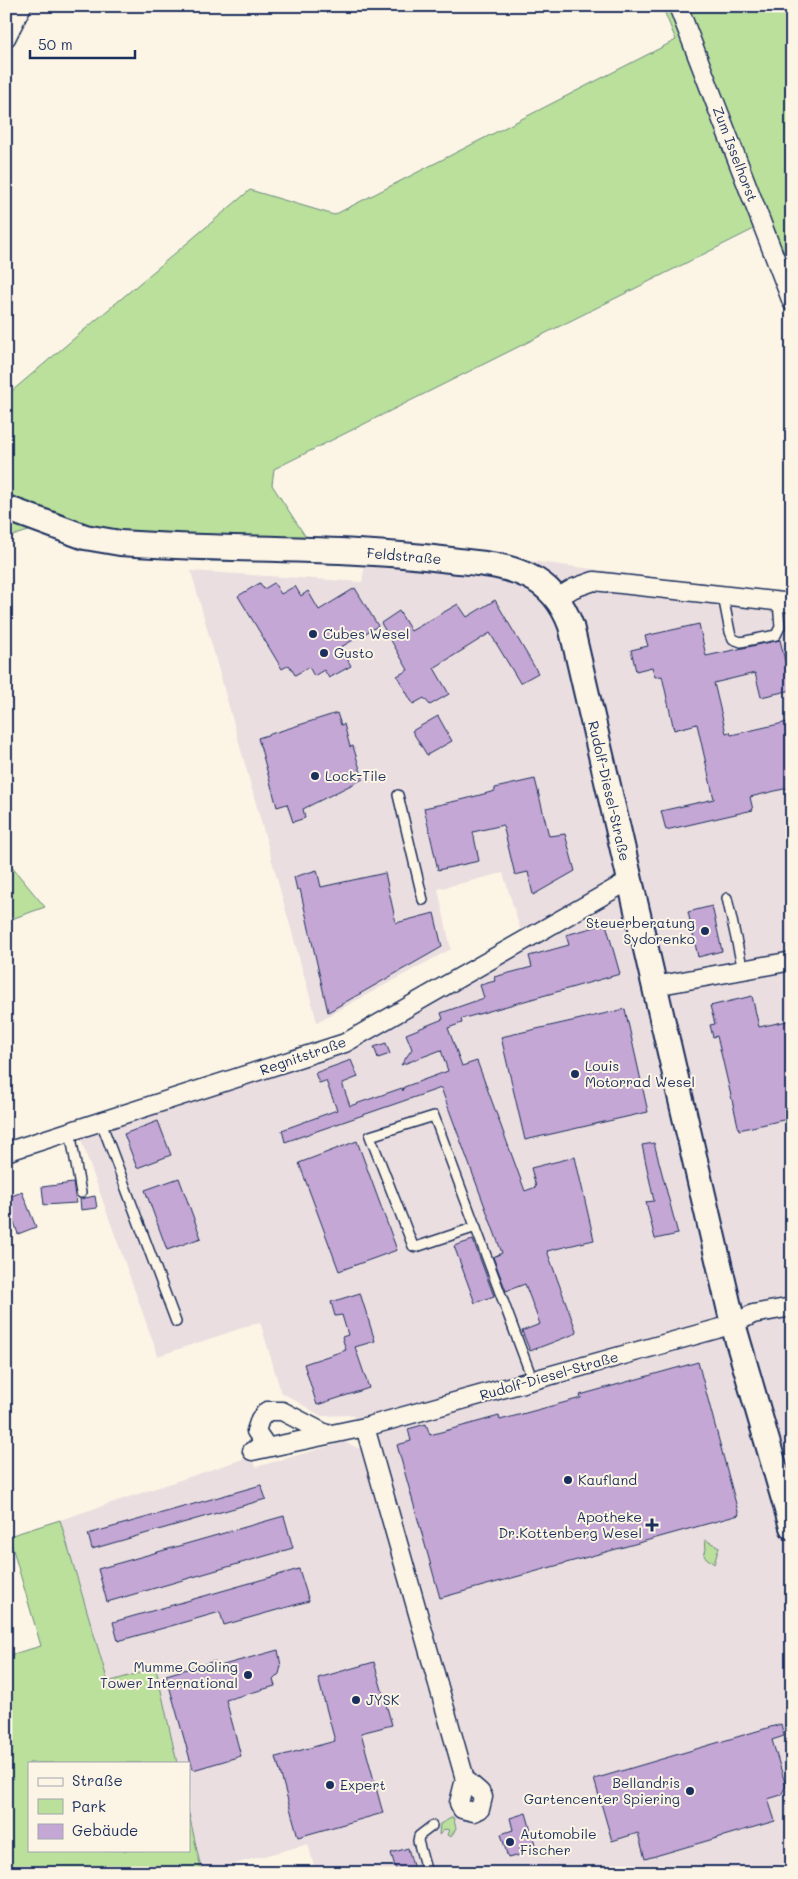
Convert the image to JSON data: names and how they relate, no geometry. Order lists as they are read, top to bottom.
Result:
{
  "streets": {
    "street": [
      "Zum Isselhorst",
      "Feldstraße",
      "Rudolf-Diesel-Straße",
      "Regnitstraße"
    ]
  },
  "crossings": [
    ["Feldstraße", "Rudolf-Diesel-Straße"],
    ["Rudolf-Diesel-Straße", "Regnitstraße"]
  ],
  "places": {
    "other": [
      "Cubes Wesel",
      "Gusto",
      "Lock-Tile",
      "Steuerberatung Sydorenko",
      "Louis Motorrad Wesel",
      "Kaufland",
      "Mumme Cooling Tower International",
      "JYSK",
      "Expert",
      "Bellandris Gartencenter Spiering",
      "Automobile Fischer"
    ],
    "health": ["Apotheke Dr.Kottenberg Wesel"]
  },
  "legend": ["Straße", "Park", "Gebäude"],
  "scale_bar": "50 m"
}
